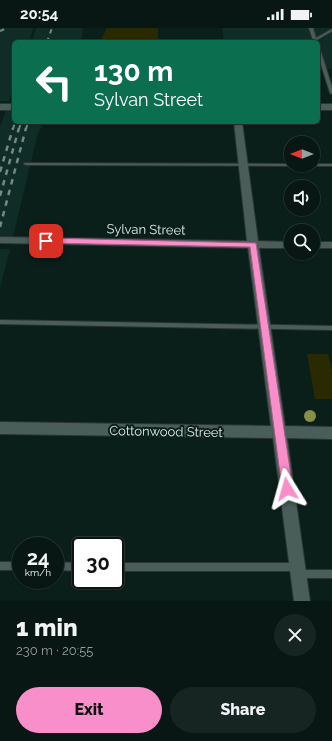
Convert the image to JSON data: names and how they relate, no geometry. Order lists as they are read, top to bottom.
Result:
{
  "streets": {
    "street": ["Sylvan Street", "Cottonwood Street"]
  },
  "north": "left",
  "page": {
    "status": "20:54",
    "turn": ["130 m", "Sylvan Street"],
    "speed": "24 km/h",
    "limit": "30",
    "heading": ["1 min", "230 m · 20:55"],
    "buttons": ["Exit", "Share"]
  }
}
